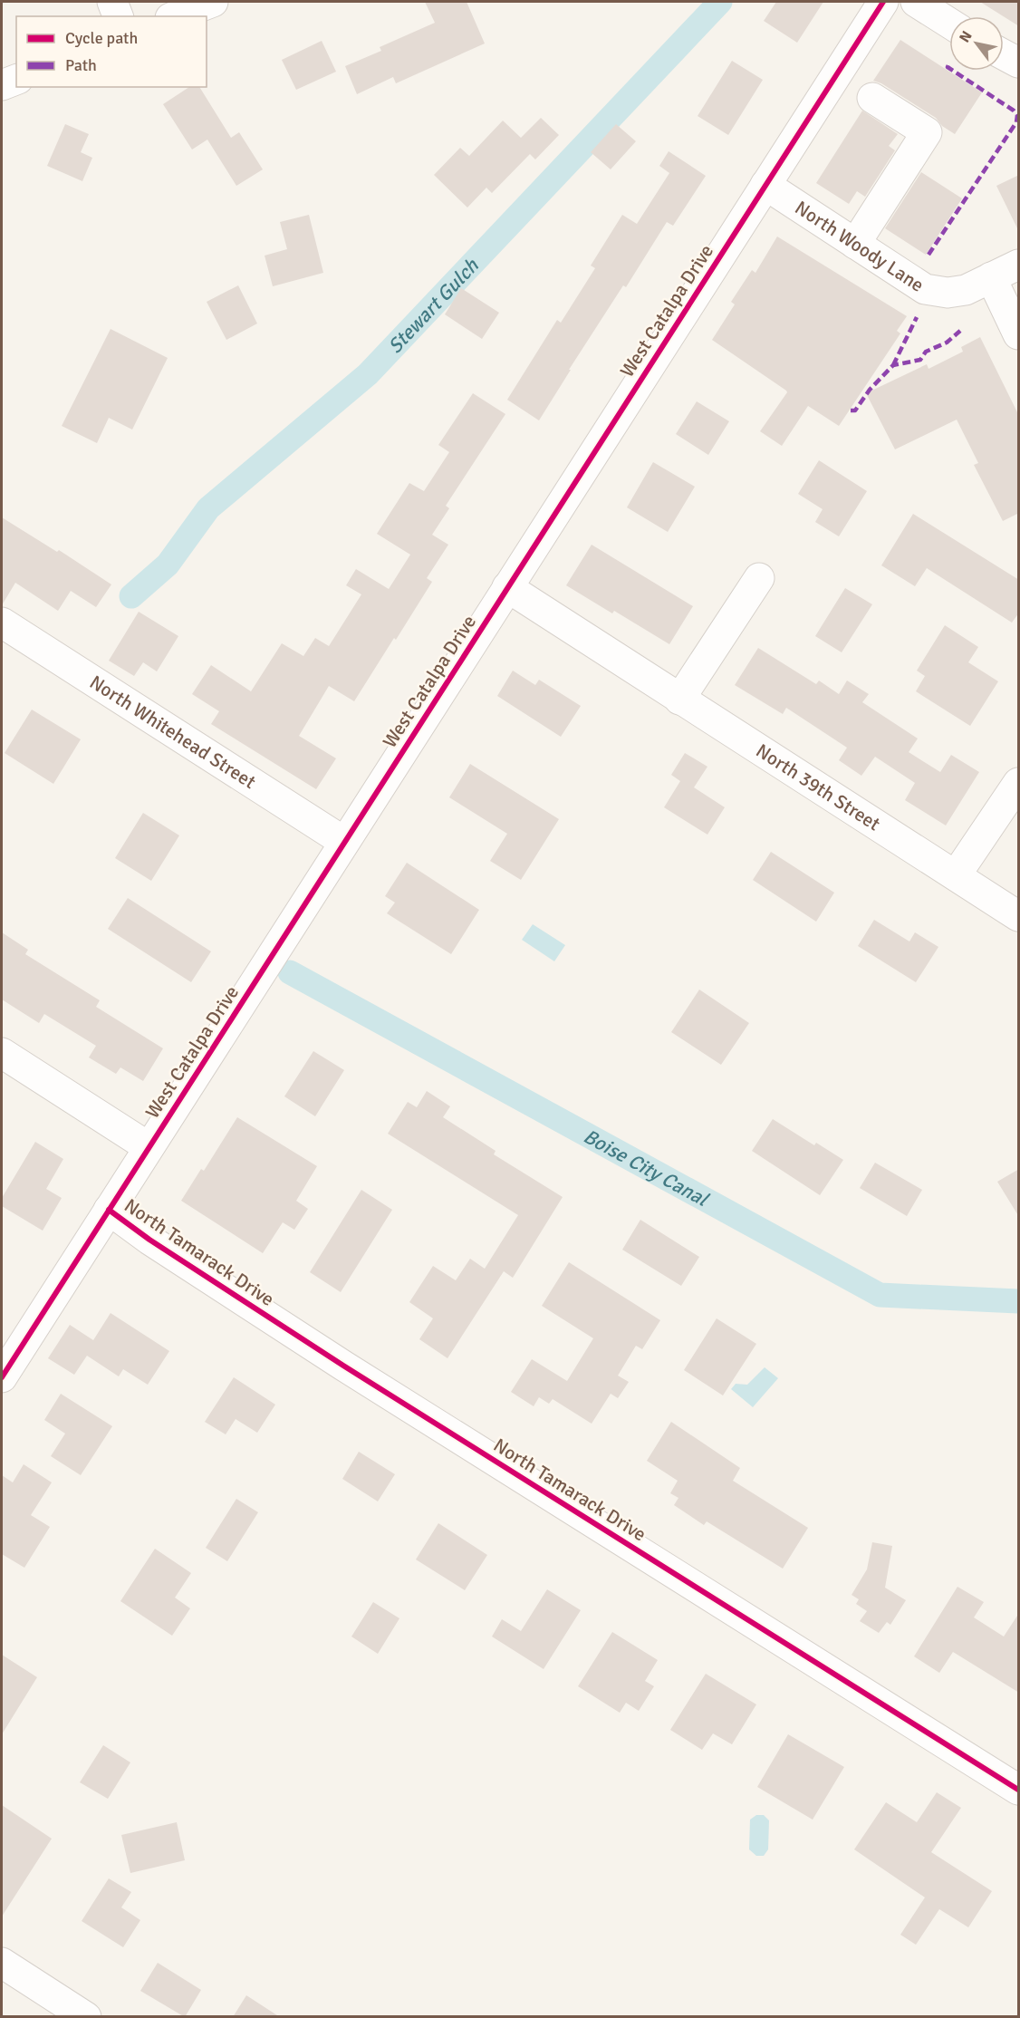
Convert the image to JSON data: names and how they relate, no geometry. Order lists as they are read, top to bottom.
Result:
{
  "streets": {
    "street": [
      "North Woody Lane",
      "West Catalpa Drive",
      "North Whitehead Street",
      "North 39th Street",
      "North Tamarack Drive"
    ]
  },
  "crossings": [
    ["North Woody Lane", "West Catalpa Drive"],
    ["West Catalpa Drive", "North Whitehead Street"],
    ["West Catalpa Drive", "North 39th Street"],
    ["West Catalpa Drive", "North Tamarack Drive"]
  ],
  "water": ["Stewart Gulch", "Boise City Canal"],
  "legend": ["Cycle path", "Path"],
  "north": "top left"
}
